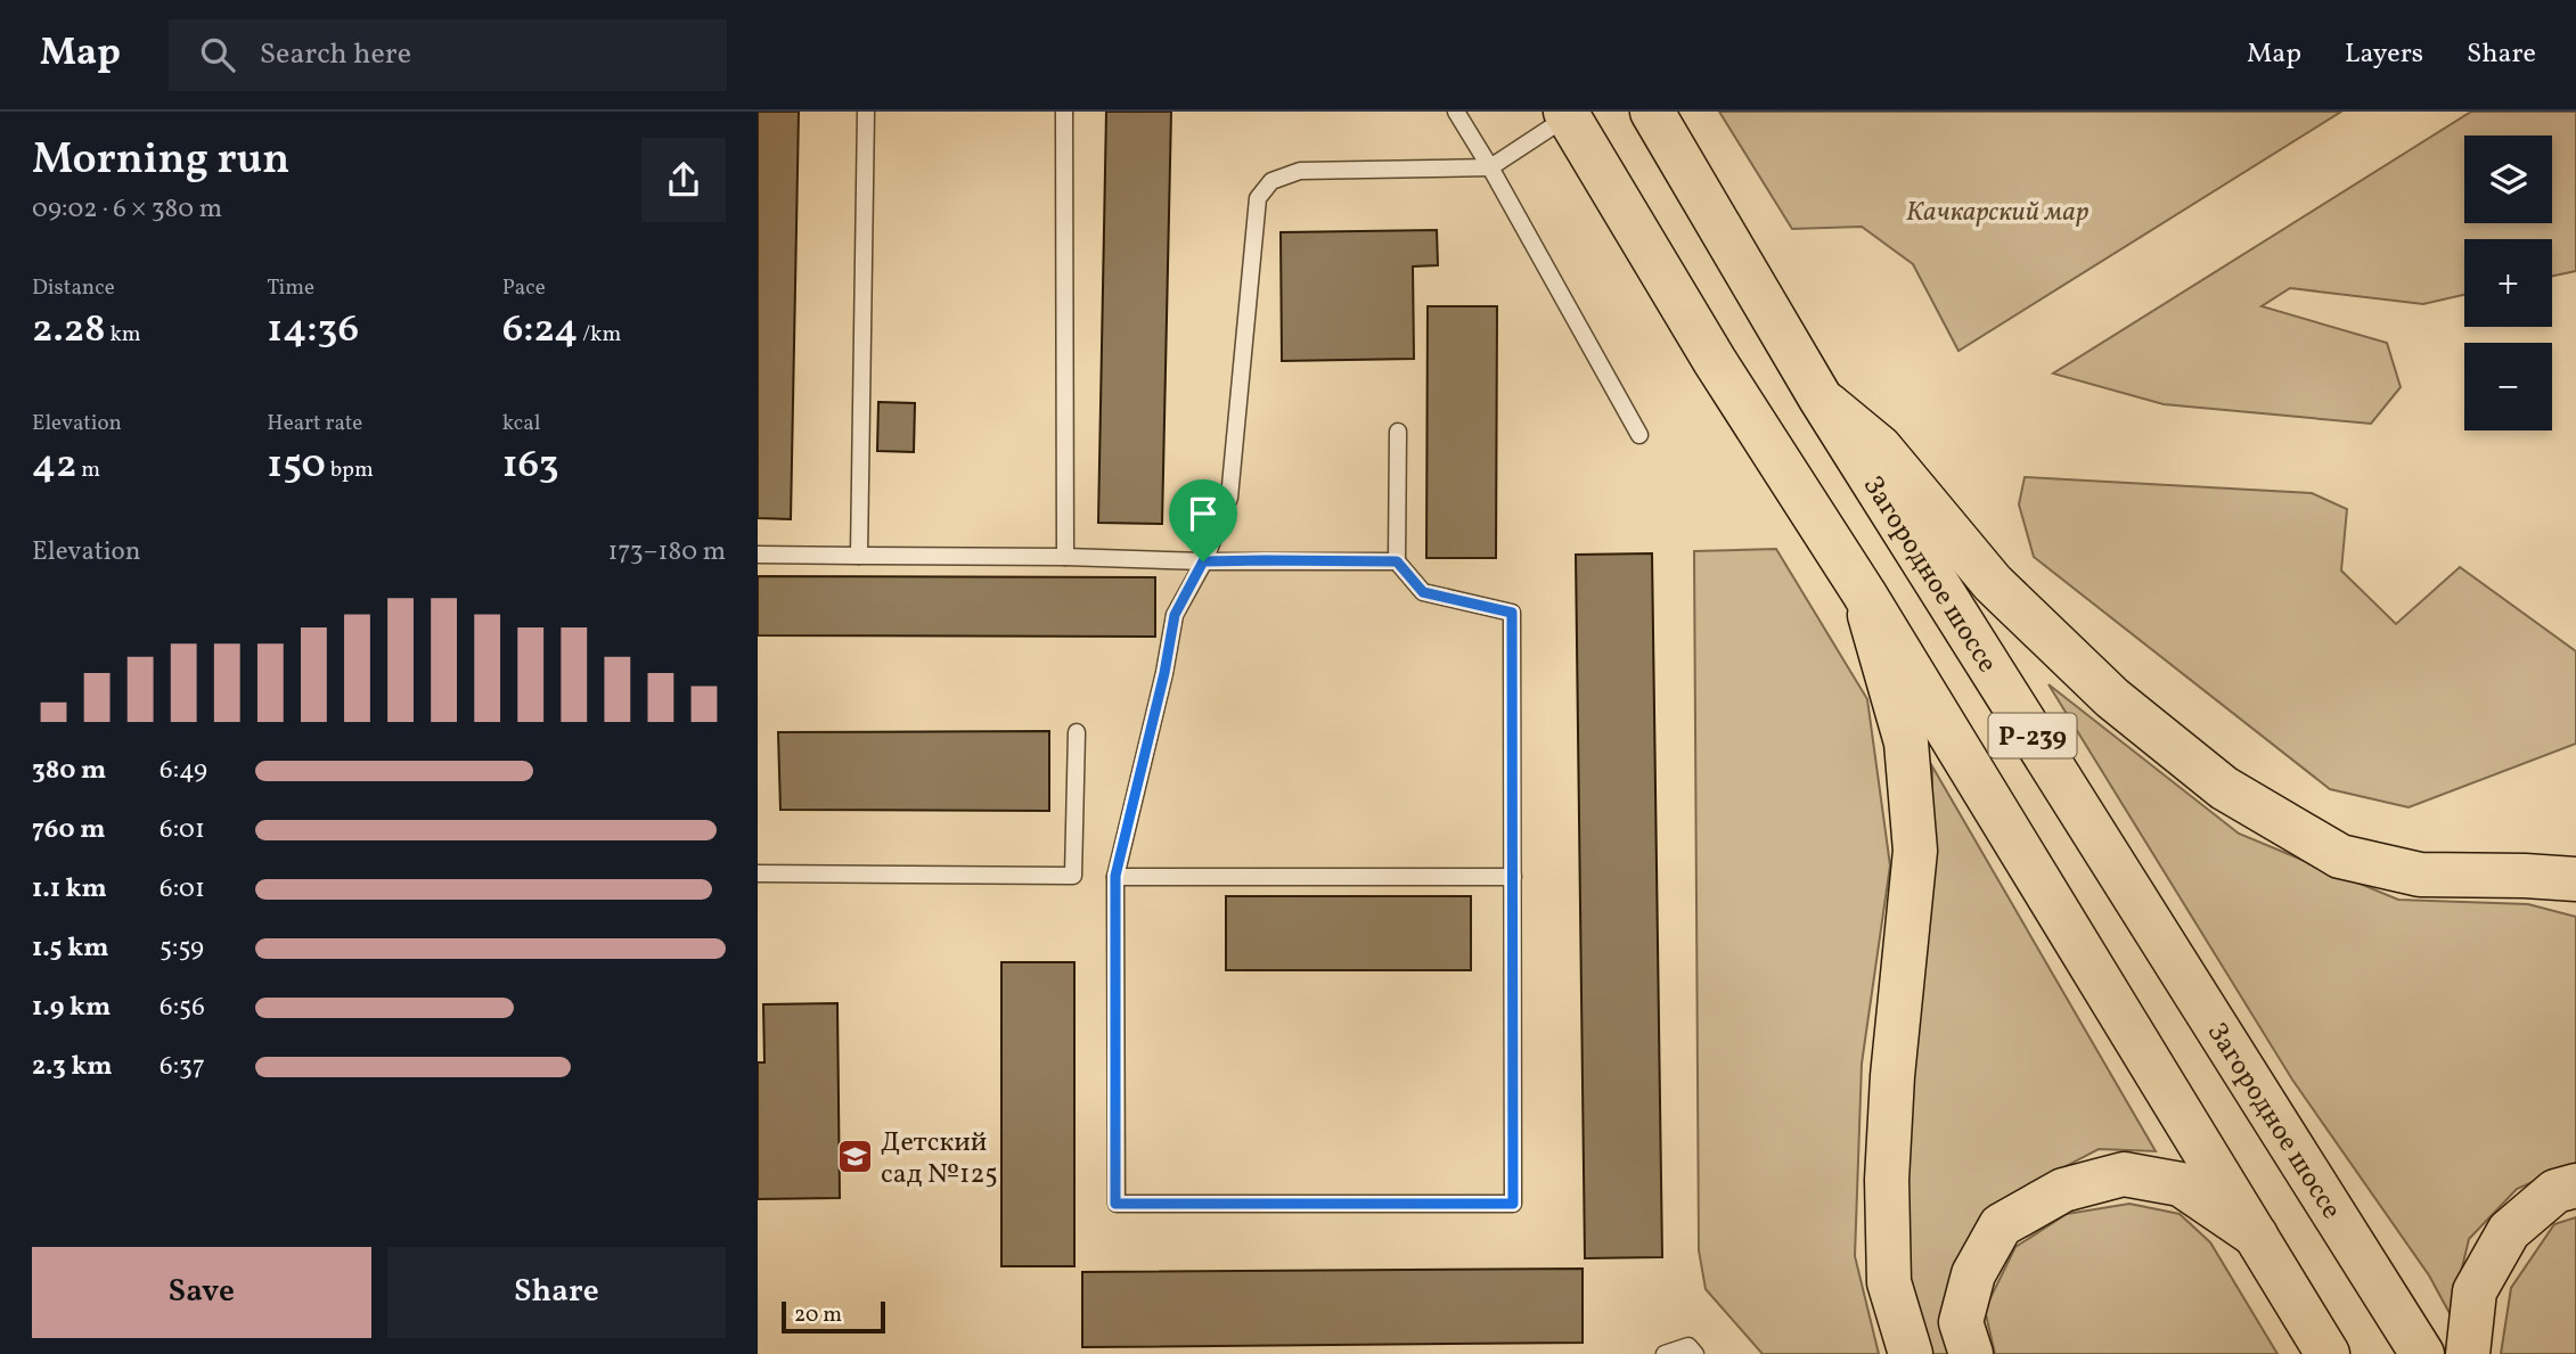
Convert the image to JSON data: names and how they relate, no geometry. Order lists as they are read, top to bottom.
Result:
{
  "streets": {
    "main road": ["Загородное шоссе", "Р-239"]
  },
  "parks": ["Качкарский мар"],
  "places": {
    "school or university": ["Детский сад №125"]
  },
  "scale_bar": "20 m",
  "page": {
    "header": "Map",
    "search": "Search here",
    "nav": ["Map", "Layers", "Share"],
    "heading": ["Morning run", "09:02 · 6 × 380 m"],
    "map_buttons": ["+", "−"],
    "stats": [
      ["Distance", "2.28 km"],
      ["Time", "14:36"],
      ["Pace", "6:24 /km"],
      ["Elevation", "42 m"],
      ["Heart rate", "150 bpm"],
      ["kcal", "163"]
    ],
    "chart": ["Elevation", "173–180 m"],
    "list": [
      {
        "name": "380 m",
        "note": "6:49"
      },
      {
        "name": "760 m",
        "note": "6:01"
      },
      {
        "name": "1.1 km",
        "note": "6:01"
      },
      {
        "name": "1.5 km",
        "note": "5:59"
      },
      {
        "name": "1.9 km",
        "note": "6:56"
      },
      {
        "name": "2.3 km",
        "note": "6:37"
      }
    ],
    "buttons": ["Save", "Share"],
    "scale": "20 m"
  }
}
